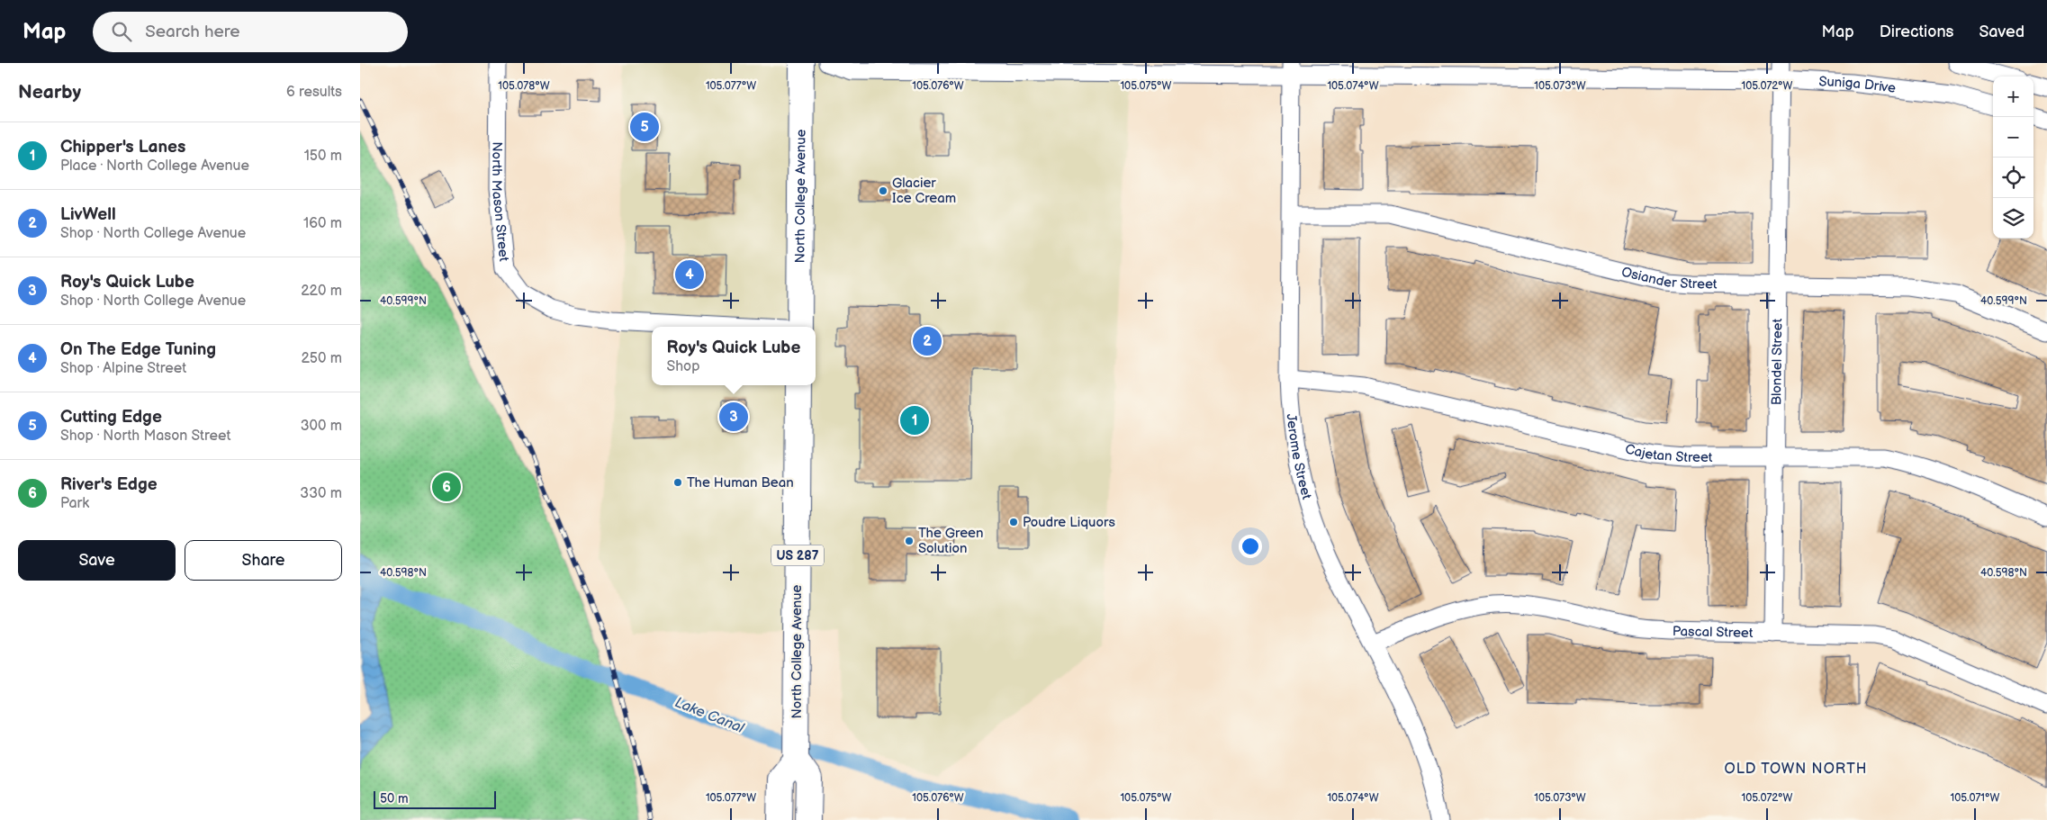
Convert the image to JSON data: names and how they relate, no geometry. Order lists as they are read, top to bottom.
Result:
{
  "streets": {
    "highway": ["North College Avenue", "US 287"],
    "street": [
      "Suniga Drive",
      "North Mason Street",
      "Osiander Street",
      "Blondel Street",
      "Cajetan Street",
      "Jerome Street",
      "Pascal Street"
    ]
  },
  "crossings": [
    ["Suniga Drive", "Blondel Street"],
    ["Suniga Drive", "Jerome Street"],
    ["Osiander Street", "Blondel Street"],
    ["Osiander Street", "Jerome Street"],
    ["Blondel Street", "Cajetan Street"],
    ["Blondel Street", "Pascal Street"],
    ["Cajetan Street", "Jerome Street"],
    ["Jerome Street", "Pascal Street"]
  ],
  "districts": ["OLD TOWN NORTH"],
  "water": ["Lake Canal"],
  "places": [
    "Glacier Ice Cream",
    "The Human Bean",
    "Poudre Liquors",
    "The Green Solution"
  ],
  "scale_bar": "50 m",
  "page": {
    "header": "Map",
    "search": "Search here",
    "nav": ["Map", "Directions", "Saved"],
    "heading": ["Nearby", "6 results"],
    "map_buttons": ["+", "−"],
    "pins": [
      "5",
      "4",
      "2",
      "3",
      "1",
      "6"
    ],
    "list": [
      {
        "mark": "1",
        "name": "Chipper's Lanes",
        "note": "Place · North College Avenue",
        "value": "150 m"
      },
      {
        "mark": "2",
        "name": "LivWell",
        "note": "Shop · North College Avenue",
        "value": "160 m"
      },
      {
        "mark": "3",
        "name": "Roy's Quick Lube",
        "note": "Shop · North College Avenue",
        "value": "220 m"
      },
      {
        "mark": "4",
        "name": "On The Edge Tuning",
        "note": "Shop · Alpine Street",
        "value": "250 m"
      },
      {
        "mark": "5",
        "name": "Cutting Edge",
        "note": "Shop · North Mason Street",
        "value": "300 m"
      },
      {
        "mark": "6",
        "name": "River's Edge",
        "note": "Park",
        "value": "330 m"
      }
    ],
    "popup": ["Roy's Quick Lube", "Shop"],
    "buttons": ["Save", "Share"],
    "scale": "50 m"
  },
  "coordinates": [
    "105.078°W",
    "105.077°W",
    "105.076°W",
    "105.075°W",
    "105.074°W",
    "105.073°W",
    "105.072°W",
    "40.599°N",
    "40.598°N",
    "105.071°W"
  ]
}
